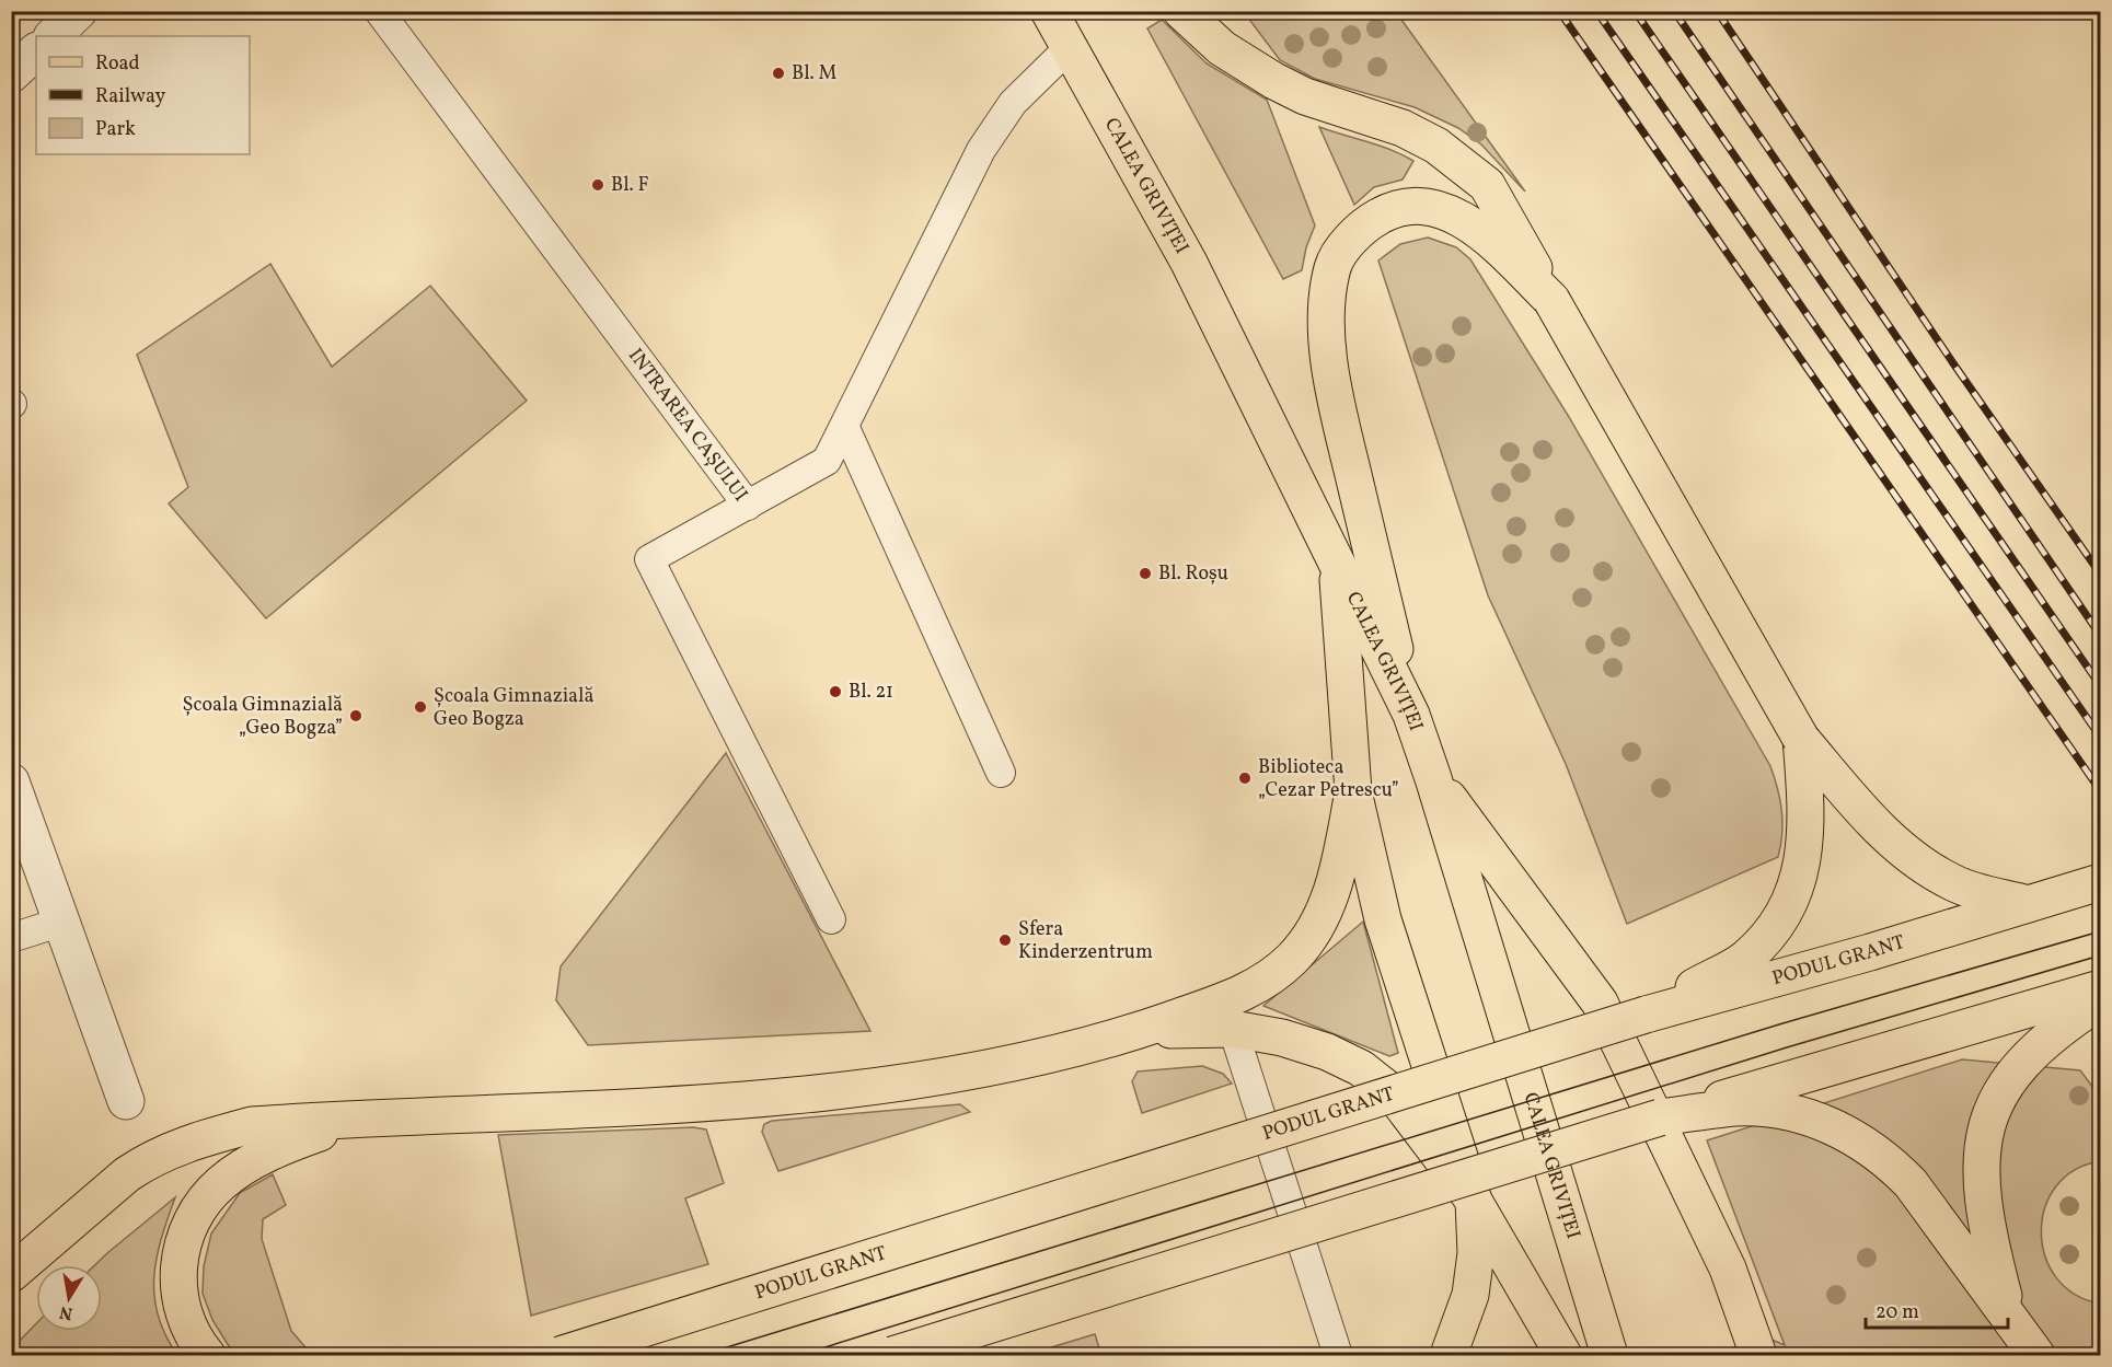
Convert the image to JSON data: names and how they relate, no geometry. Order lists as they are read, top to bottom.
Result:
{
  "streets": {
    "main road": ["CALEA GRIVIȚEI", "PODUL GRANT"],
    "lane": ["INTRAREA CAȘULUI"]
  },
  "crossings": [
    ["CALEA GRIVIȚEI", "INTRAREA CAȘULUI"]
  ],
  "places": [
    "Bl. M",
    "Bl. F",
    "Bl. Roșu",
    "Bl. 21",
    "Școala Gimnazială Geo Bogza",
    "Școala Gimnazială „Geo Bogza”",
    "Biblioteca „Cezar Petrescu”",
    "Sfera Kinderzentrum"
  ],
  "legend": ["Road", "Railway", "Park"],
  "scale_bar": "20 m",
  "north": "bottom"
}
